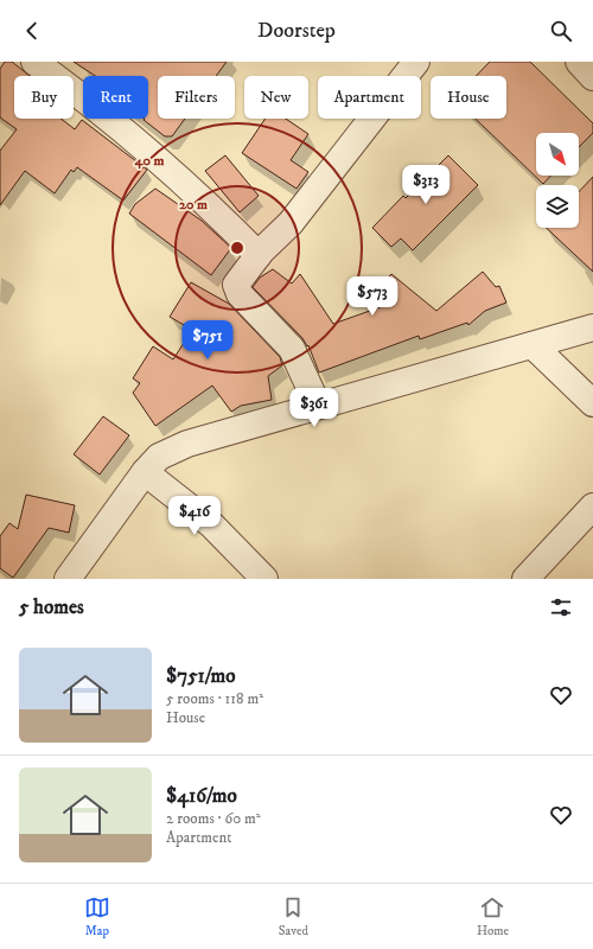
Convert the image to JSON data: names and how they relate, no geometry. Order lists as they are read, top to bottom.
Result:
{
  "north": "bottom right",
  "page": {
    "header": "Doorstep",
    "chip": [
      "Buy",
      "Rent",
      "Filters",
      "New",
      "Apartment",
      "House"
    ],
    "price": [
      "$313",
      "$573",
      "$751",
      "$361",
      "$416"
    ],
    "heading": "5 homes",
    "list": [
      {
        "name": "$751/mo",
        "note": "5 rooms · 118 m² · House"
      },
      {
        "name": "$416/mo",
        "note": "2 rooms · 60 m² · Apartment"
      }
    ],
    "tabs": ["Map", "Saved", "Home"]
  },
  "rings": ["40 m", "20 m"]
}
